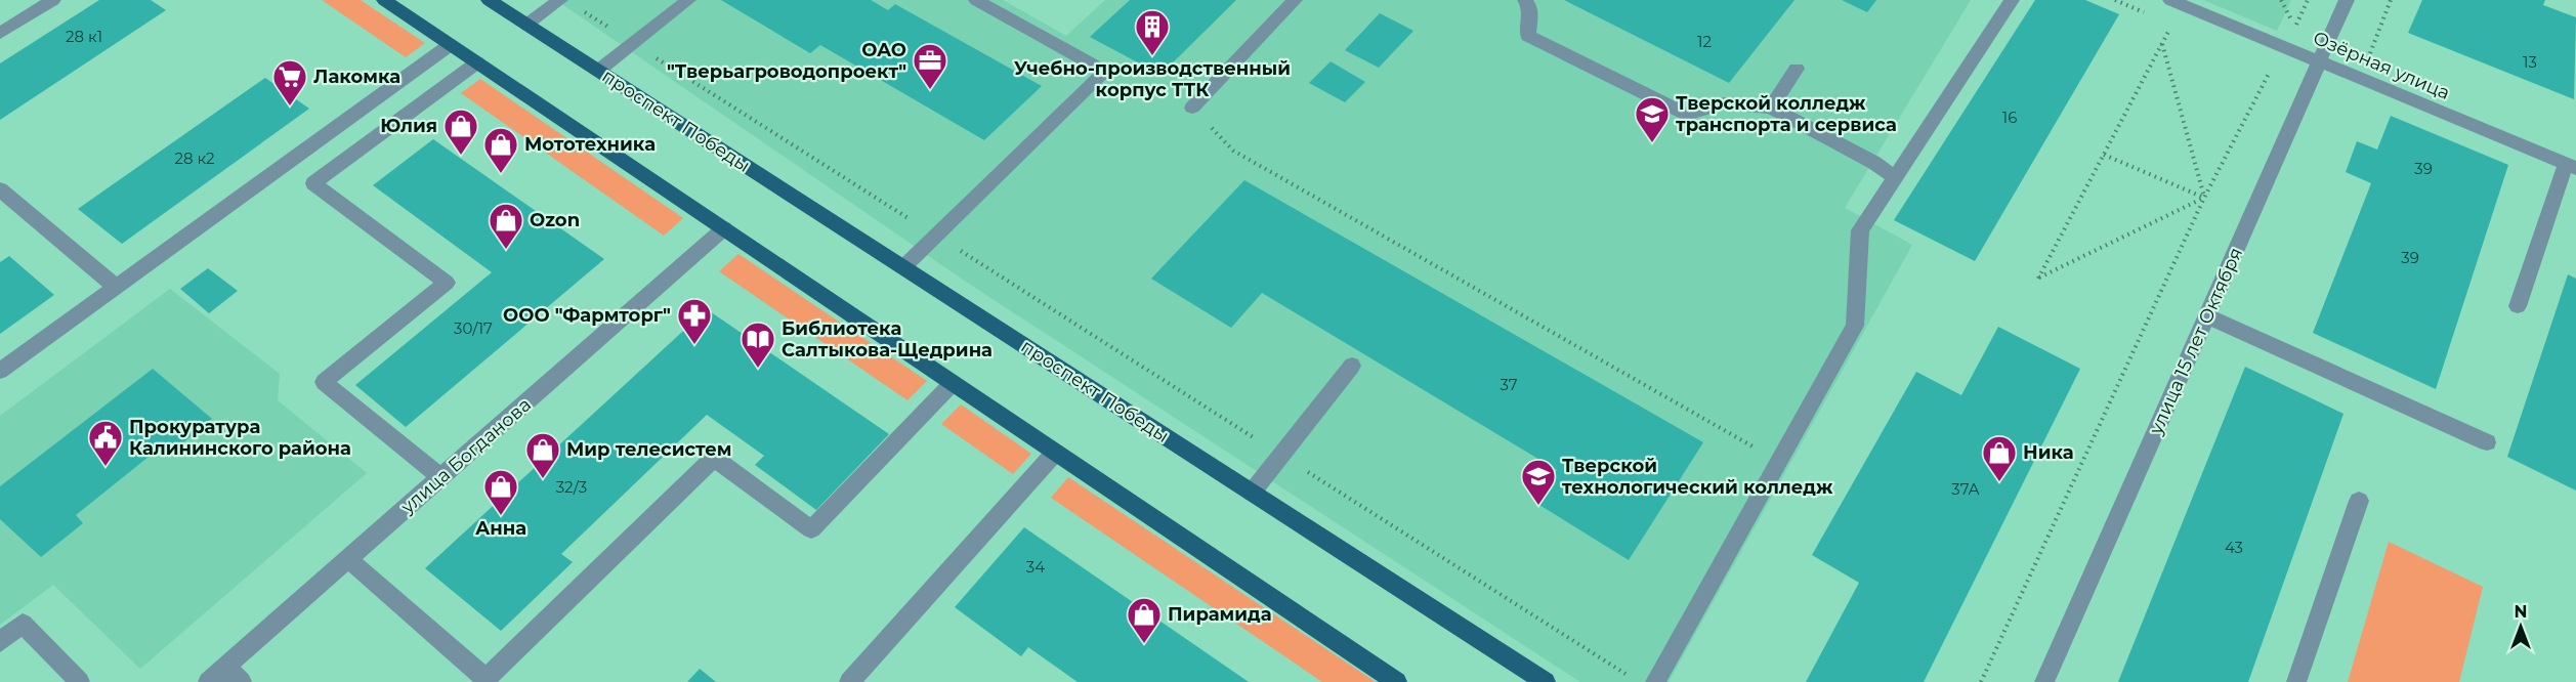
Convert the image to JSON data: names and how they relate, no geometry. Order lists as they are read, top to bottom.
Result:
{
  "streets": {
    "main road": ["проспект Победы"],
    "street": ["Озёрная улица", "улица 15 лет Октября", "улица Богданова"]
  },
  "crossings": [
    ["Озёрная улица", "улица 15 лет Октября"]
  ],
  "places": {
    "building": ["Учебно-производственный корпус ТТК"],
    "office": ["OAO \"Тверьагроводопроект\""],
    "supermarket": ["Лакомка"],
    "school or university": ["Тверской колледж транспорта и сервиса", "Тверской технологический колледж"],
    "shop": [
      "Юлия",
      "Мототехника",
      "Ozon",
      "Мир телесистем",
      "Ника",
      "Анна",
      "Пирамида"
    ],
    "pharmacy": ["ООО \"Фармторг\""],
    "library": ["Библиотека Салтыкова-Щедрина"],
    "public building": ["Прокуратура Калининского района"]
  },
  "house_numbers": [
    "28 к1",
    "12",
    "13",
    "16",
    "28 к2",
    "39",
    "39",
    "30/17",
    "37",
    "32/3",
    "37А",
    "43",
    "34"
  ],
  "north": "top"
}
